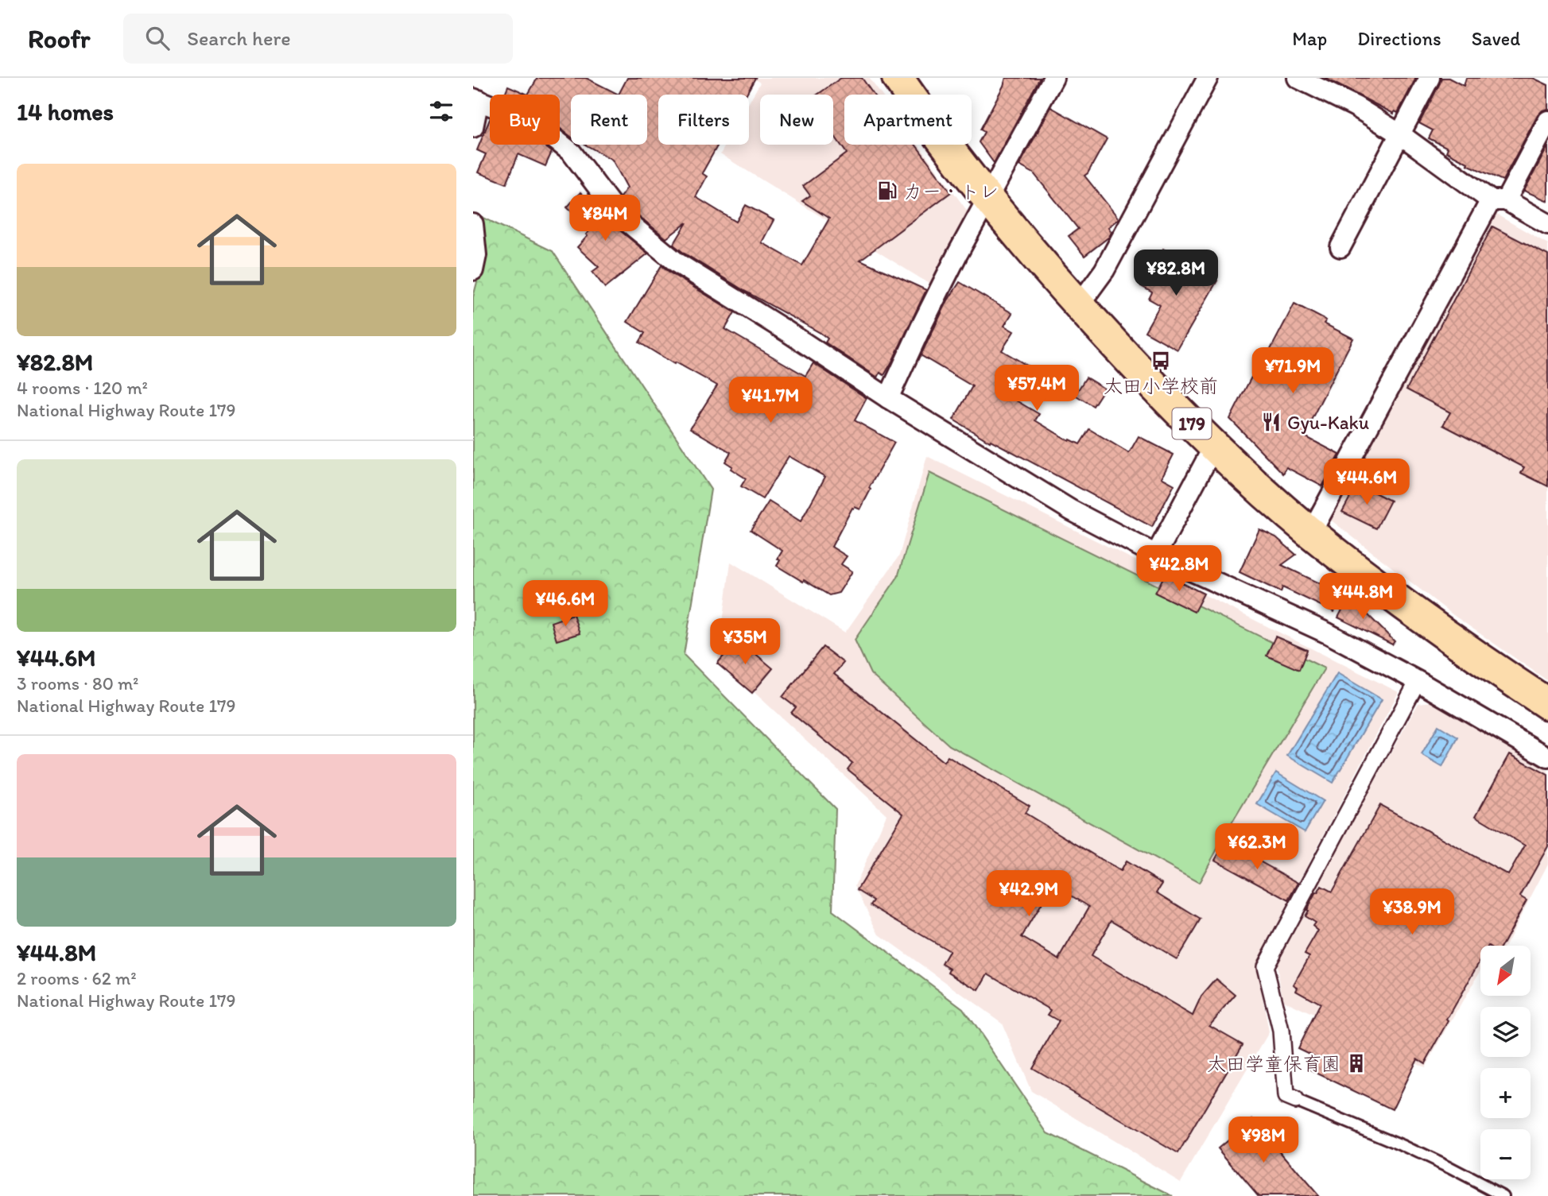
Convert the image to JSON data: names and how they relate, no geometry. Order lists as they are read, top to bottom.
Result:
{
  "streets": {
    "highway": ["179"]
  },
  "places": {
    "fuel station": ["カー・トレ"],
    "bus stop": ["太田小学校前"],
    "restaurant": ["Gyu-Kaku"],
    "building": ["太田学童保育園"]
  },
  "north": "bottom left",
  "page": {
    "header": "Roofr",
    "search": "Search here",
    "nav": ["Map", "Directions", "Saved"],
    "heading": "14 homes",
    "chip": [
      "Buy",
      "Rent",
      "Filters",
      "New",
      "Apartment"
    ],
    "list": [
      {
        "name": "¥82.8M",
        "note": "4 rooms · 120 m² · National Highway Route 179"
      },
      {
        "name": "¥44.6M",
        "note": "3 rooms · 80 m² · National Highway Route 179"
      },
      {
        "name": "¥44.8M",
        "note": "2 rooms · 62 m² · National Highway Route 179"
      }
    ],
    "price": [
      "¥84M",
      "¥82.8M",
      "¥71.9M",
      "¥57.4M",
      "¥41.7M",
      "¥44.6M",
      "¥42.8M",
      "¥44.8M",
      "¥46.6M",
      "¥35M",
      "¥62.3M",
      "¥42.9M",
      "¥38.9M",
      "¥98M"
    ],
    "map_buttons": ["+", "−"]
  }
}
